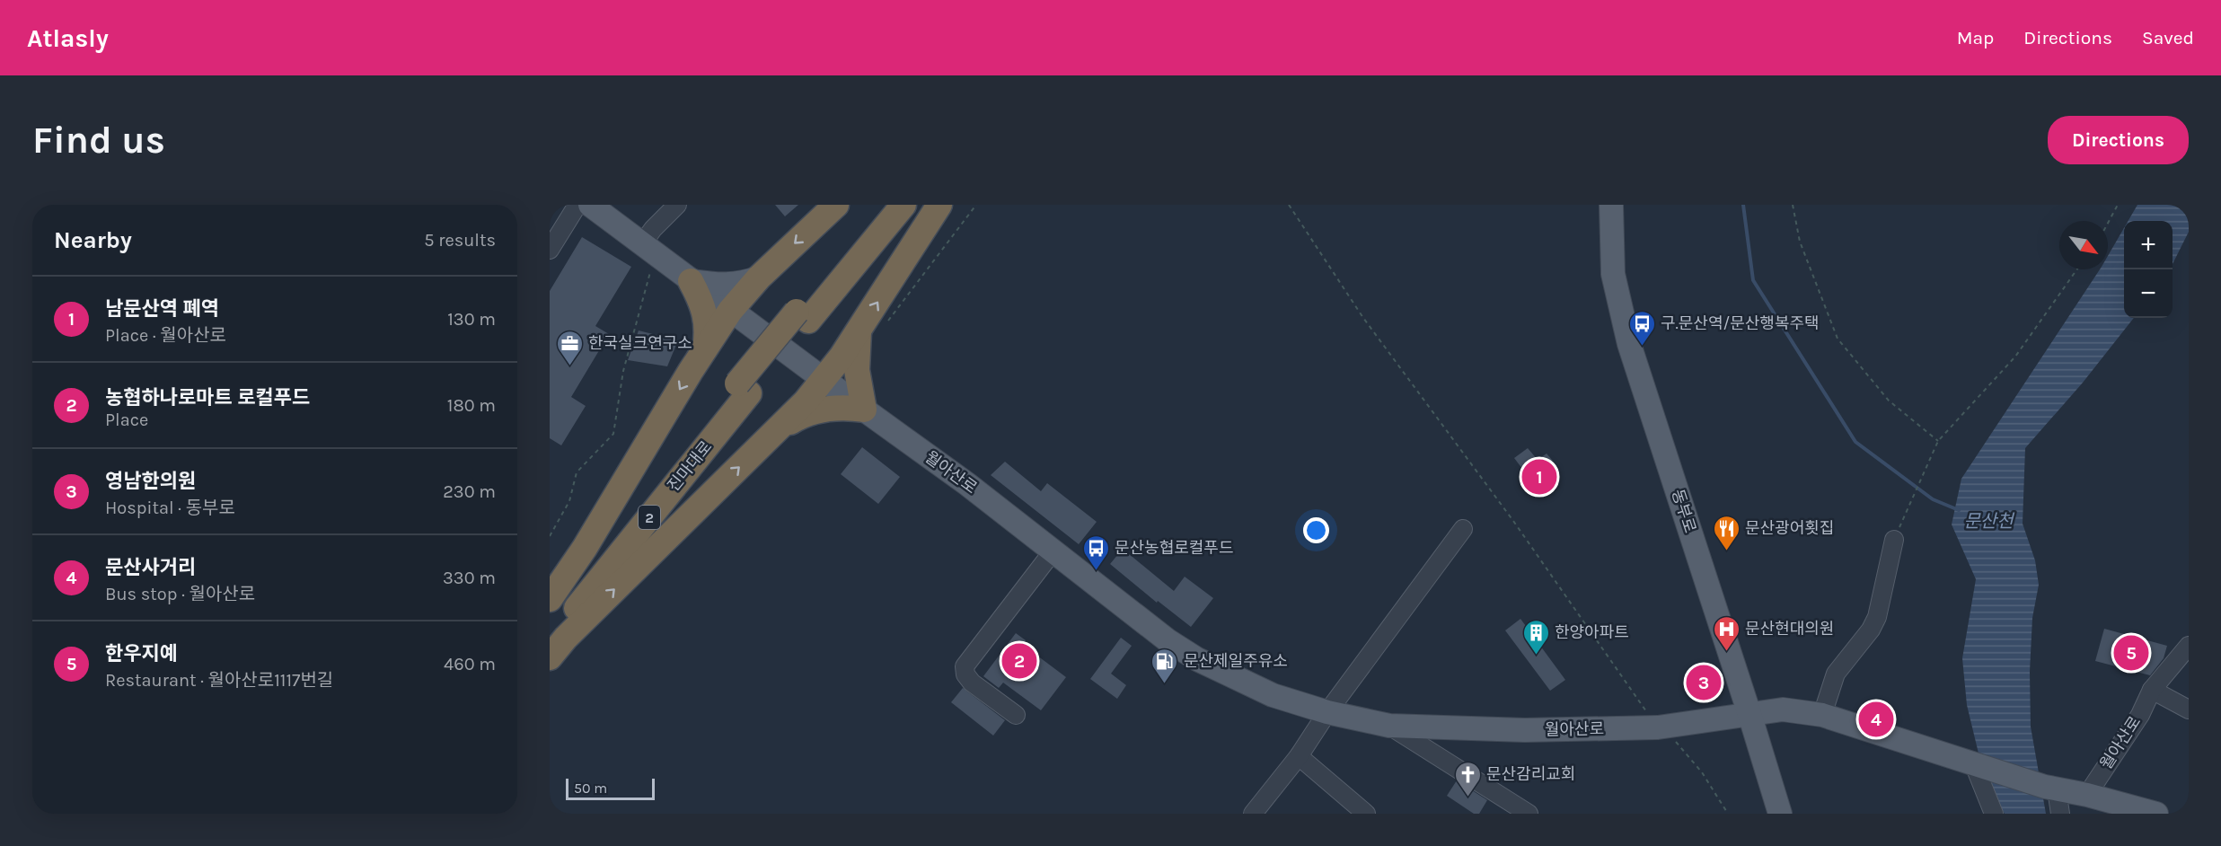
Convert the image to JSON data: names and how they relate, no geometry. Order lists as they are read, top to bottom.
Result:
{
  "streets": {
    "highway": ["진마대로", "2"],
    "main road": ["월아산로", "동부로"]
  },
  "crossings": [
    ["진마대로", "2"],
    ["월아산로", "동부로"]
  ],
  "water": ["문산천"],
  "places": {
    "bus stop": ["구.문산역/문산행복주택", "문산농협로컬푸드"],
    "office": ["한국실크연구소"],
    "restaurant": ["문산광어횟집"],
    "hospital": ["문산현대의원"],
    "building": ["한양아파트"],
    "fuel station": ["문산제일주유소"],
    "church": ["문산감리교회"]
  },
  "scale_bar": "50 m",
  "north": "bottom right",
  "page": {
    "header": "Atlasly",
    "nav": ["Map", "Directions", "Saved"],
    "buttons": "Directions",
    "title": "Find us",
    "heading": ["Nearby", "5 results"],
    "map_buttons": ["+", "−"],
    "list": [
      {
        "mark": "1",
        "name": "남문산역 폐역",
        "note": "Place · 월아산로",
        "value": "130 m"
      },
      {
        "mark": "2",
        "name": "농협하나로마트 로컬푸드",
        "note": "Place",
        "value": "180 m"
      },
      {
        "mark": "3",
        "name": "영남한의원",
        "note": "Hospital · 동부로",
        "value": "230 m"
      },
      {
        "mark": "4",
        "name": "문산사거리",
        "note": "Bus stop · 월아산로",
        "value": "330 m"
      },
      {
        "mark": "5",
        "name": "한우지예",
        "note": "Restaurant · 월아산로1117번길",
        "value": "460 m"
      }
    ],
    "pins": [
      "1",
      "5",
      "2",
      "3",
      "4"
    ],
    "scale": "50 m"
  }
}
